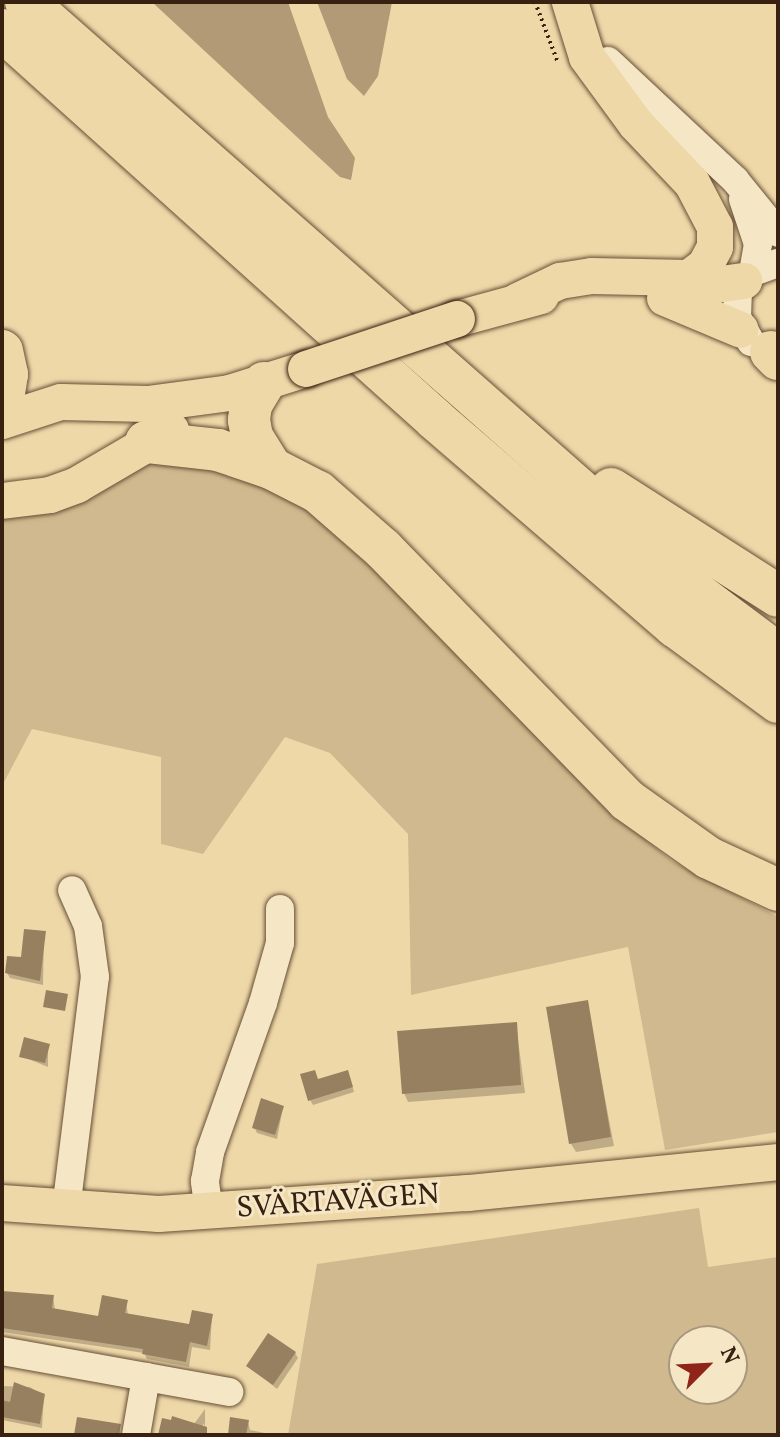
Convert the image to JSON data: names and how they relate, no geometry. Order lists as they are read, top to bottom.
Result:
{
  "streets": {
    "main road": ["SVÄRTAVÄGEN"]
  },
  "north": "top right"
}
